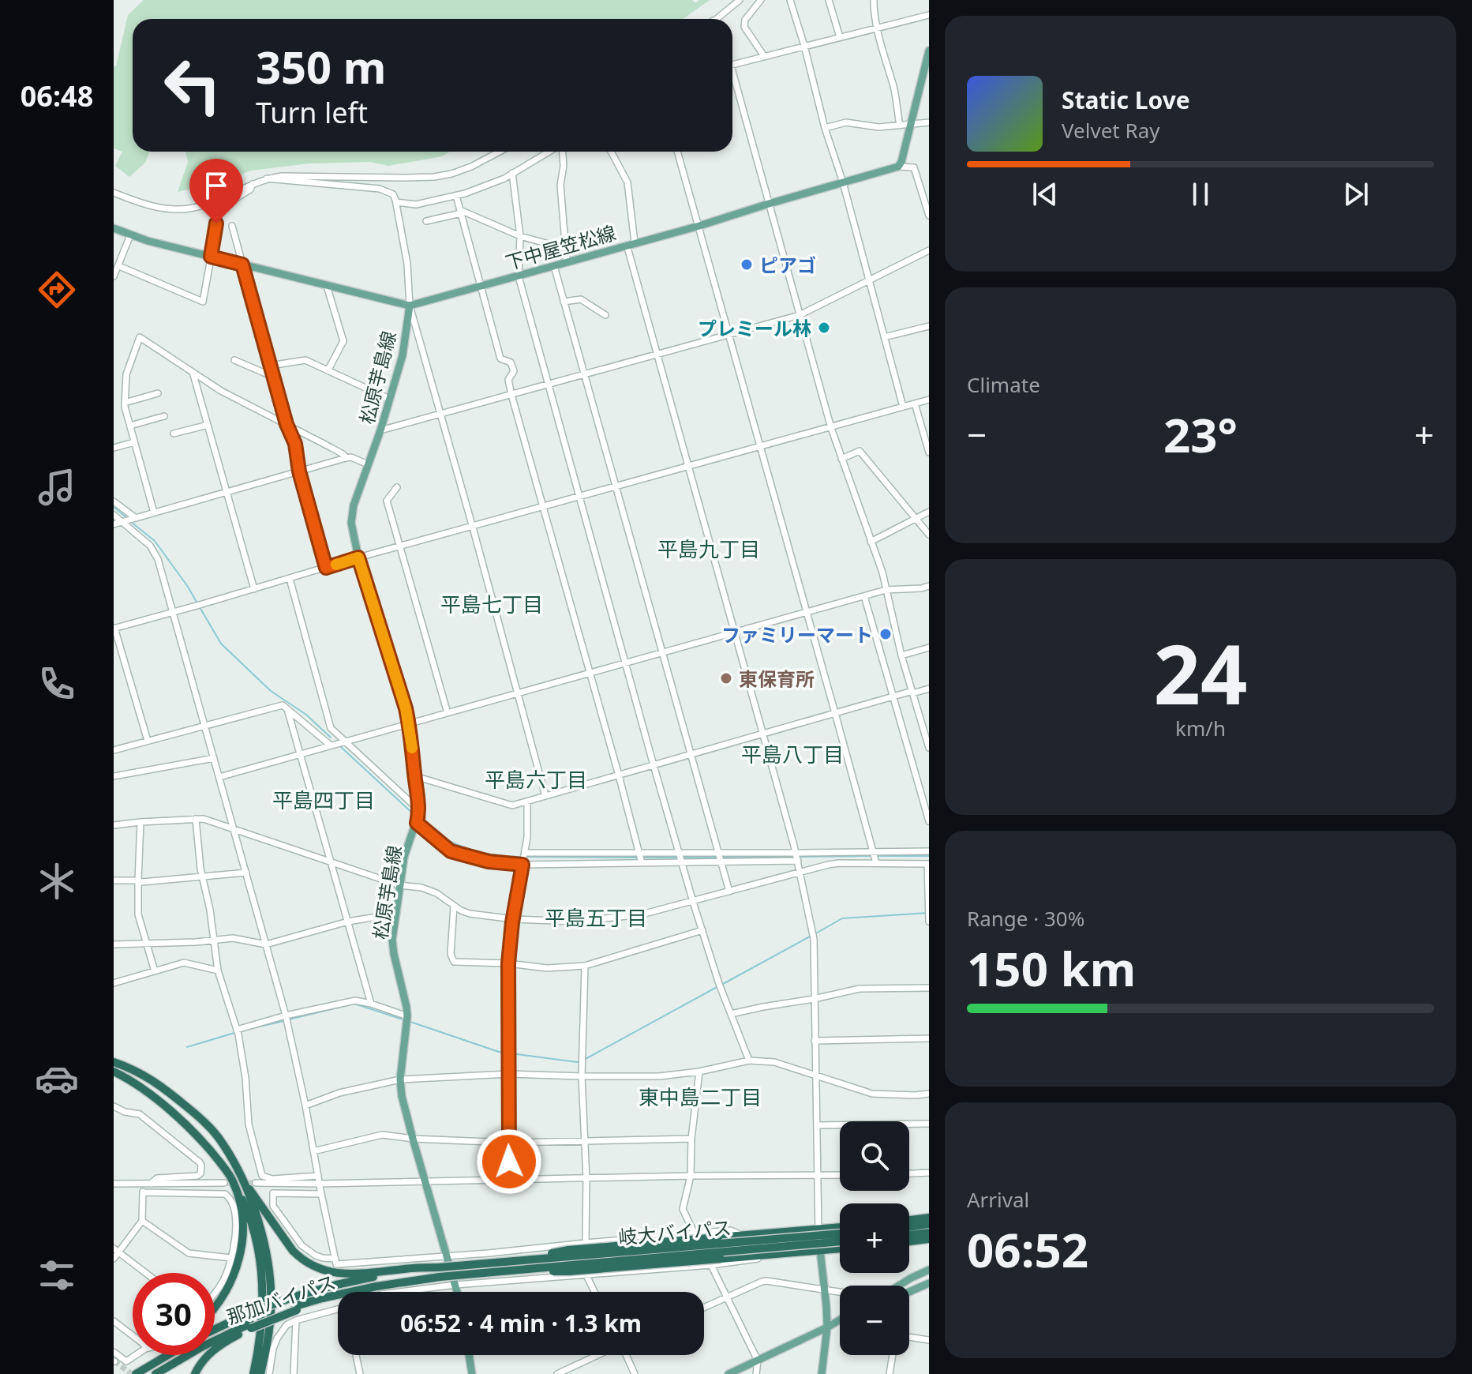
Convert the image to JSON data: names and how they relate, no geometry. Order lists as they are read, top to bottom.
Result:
{
  "streets": {
    "highway": ["岐大バイパス", "那加バイパス"],
    "main road": ["下中屋笠松線", "松原芋島線"]
  },
  "crossings": [
    ["下中屋笠松線", "松原芋島線"],
    ["岐大バイパス", "那加バイパス"]
  ],
  "districts": [
    "平島九丁目",
    "平島七丁目",
    "平島八丁目",
    "平島六丁目",
    "平島四丁目",
    "平島五丁目",
    "東中島二丁目"
  ],
  "places": [
    "ピアゴ",
    "プレミール林",
    "ファミリーマート",
    "東保育所"
  ],
  "page": {
    "tabs": "06:48",
    "turn": ["350 m", "Turn left"],
    "song": ["Static Love", "Velvet Ray"],
    "tile": [
      "Climate",
      ["24", "km/h"],
      ["Range · 30%", "150 km"],
      ["Arrival", "06:52"]
    ],
    "heat": ["−", "23°", "+"],
    "map_buttons": ["+", "−"],
    "limit": "30",
    "trip": "06:52 · 4 min · 1.3 km"
  }
}
